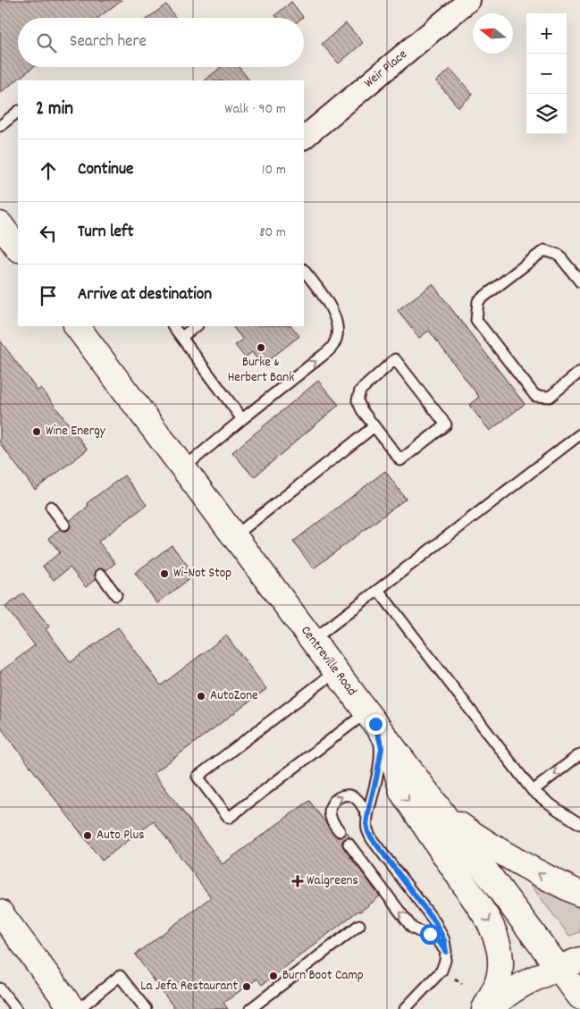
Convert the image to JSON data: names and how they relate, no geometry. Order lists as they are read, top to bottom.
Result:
{
  "streets": {
    "main road": ["Centreville Road"],
    "street": ["Weir Place"]
  },
  "places": {
    "other": [
      "Burke & Herbert Bank",
      "Wine Energy",
      "Wi-Not Stop",
      "AutoZone",
      "Auto Plus",
      "Burn Boot Camp",
      "La Jefa Restaurant"
    ],
    "health": ["Walgreens"]
  },
  "north": "left",
  "page": {
    "map_buttons": ["+", "−"],
    "search": "Search here",
    "heading": ["2 min", "Walk · 90 m"],
    "list": [
      ["Continue", "10 m"],
      ["Turn left", "80 m"],
      "Arrive at destination"
    ]
  }
}
